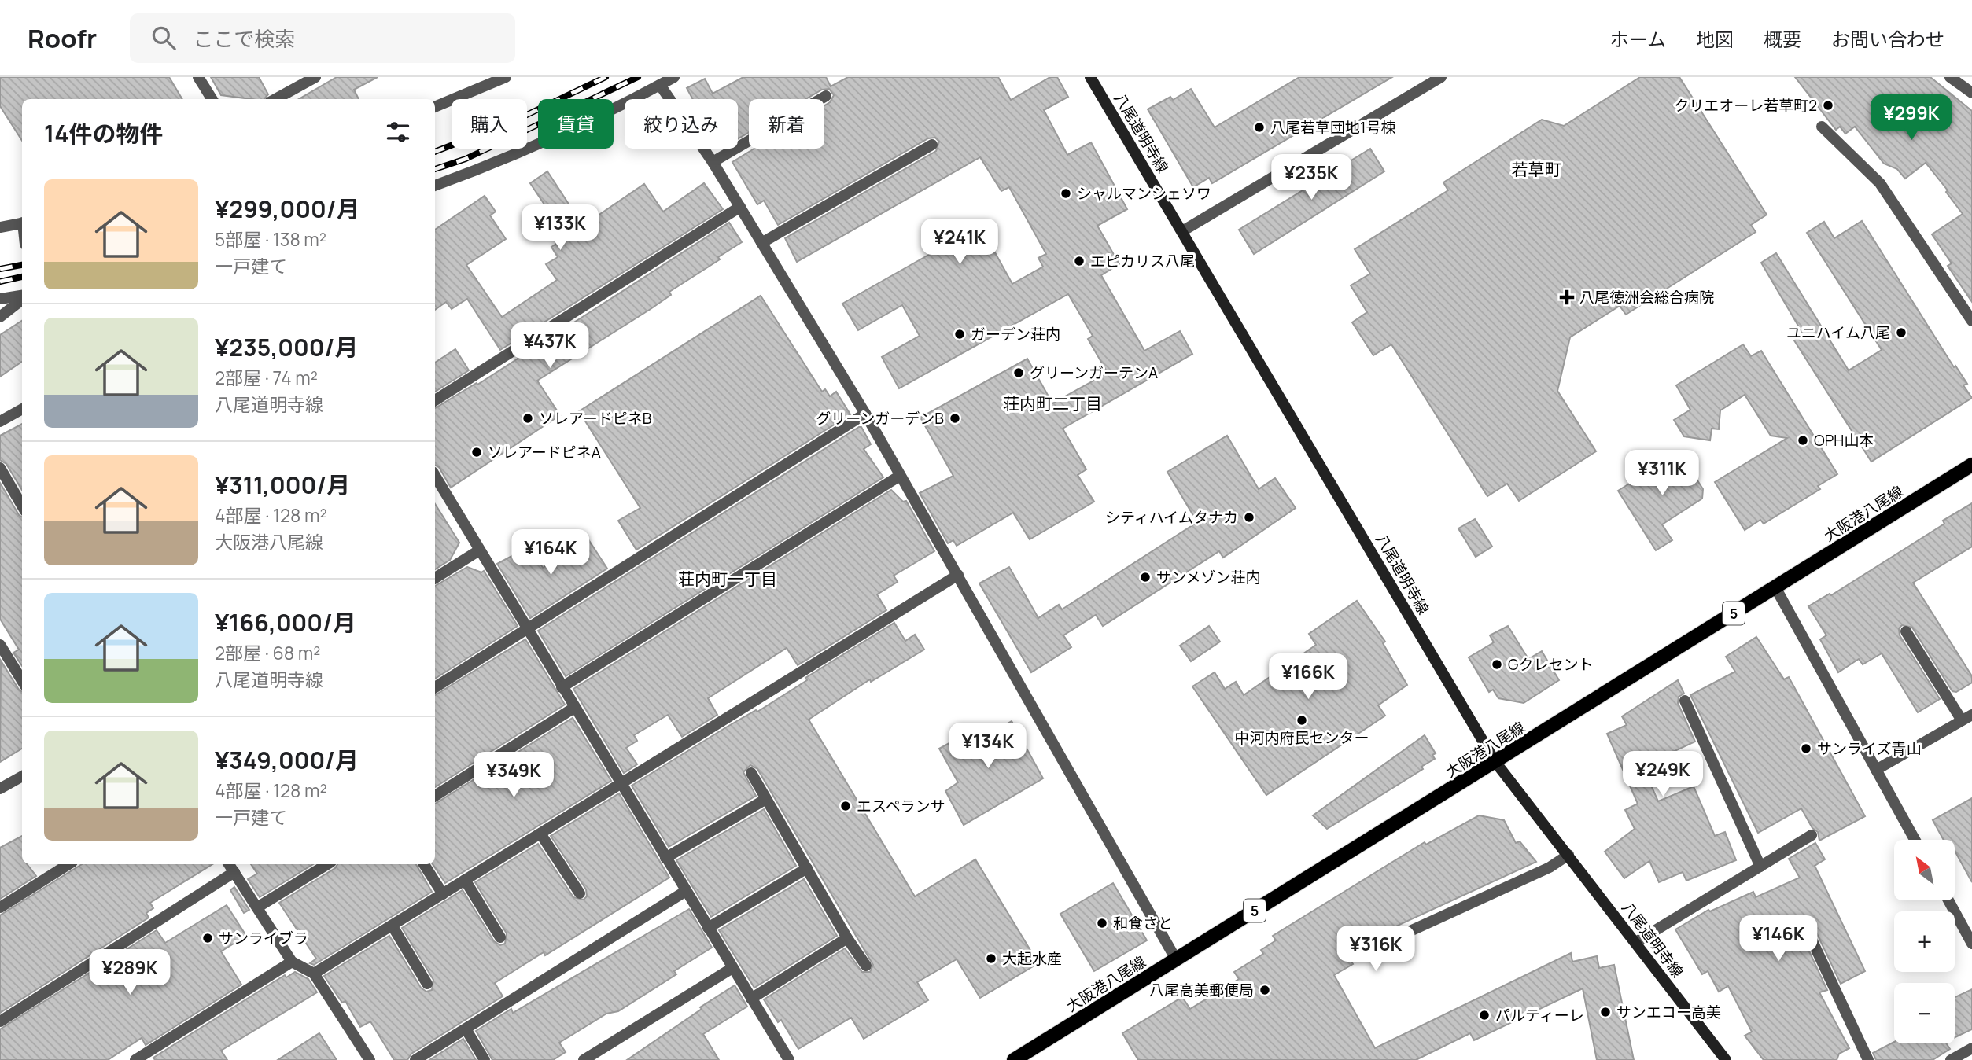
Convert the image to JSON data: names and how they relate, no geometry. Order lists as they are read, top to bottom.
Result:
{
  "streets": {
    "main road": ["八尾道明寺線", "大阪港八尾線", "5"]
  },
  "crossings": [
    ["八尾道明寺線", "大阪港八尾線"]
  ],
  "districts": ["若草町", "荘内町二丁目", "荘内町一丁目"],
  "places": {
    "other": [
      "クリエオーレ若草町2",
      "八尾若草団地1号棟",
      "シャルマンシェソワ",
      "エピカリス八尾",
      "ユニハイム八尾",
      "ガーデン荘内",
      "グリーンガーテンA",
      "ソレアードピネB",
      "グリーンガーデンB",
      "OPH山本",
      "ソレアードピネA",
      "シティハイムタナカ",
      "サンメゾン荘内",
      "Gクレセント",
      "中河内府民センター",
      "サンライズ青山",
      "エスペランサ",
      "和食さと",
      "サンライブラ",
      "大起水産",
      "八尾高美郵便局",
      "サンエコー高美",
      "パルティーレ"
    ],
    "health": ["八尾徳洲会総合病院"]
  },
  "north": "top left",
  "page": {
    "header": "Roofr",
    "search": "ここで検索",
    "nav": [
      "ホーム",
      "地図",
      "概要",
      "お問い合わせ"
    ],
    "price": [
      "¥299K",
      "¥235K",
      "¥133K",
      "¥241K",
      "¥437K",
      "¥311K",
      "¥164K",
      "¥166K",
      "¥134K",
      "¥249K",
      "¥349K",
      "¥146K",
      "¥316K",
      "¥289K"
    ],
    "chip": [
      "購入",
      "賃貸",
      "絞り込み",
      "新着"
    ],
    "heading": "14件の物件",
    "list": [
      {
        "name": "¥299,000/月",
        "note": "5部屋 · 138 m² · 一戸建て"
      },
      {
        "name": "¥235,000/月",
        "note": "2部屋 · 74 m² · 八尾道明寺線"
      },
      {
        "name": "¥311,000/月",
        "note": "4部屋 · 128 m² · 大阪港八尾線"
      },
      {
        "name": "¥166,000/月",
        "note": "2部屋 · 68 m² · 八尾道明寺線"
      },
      {
        "name": "¥349,000/月",
        "note": "4部屋 · 128 m² · 一戸建て"
      }
    ],
    "map_buttons": ["+", "−"]
  }
}
